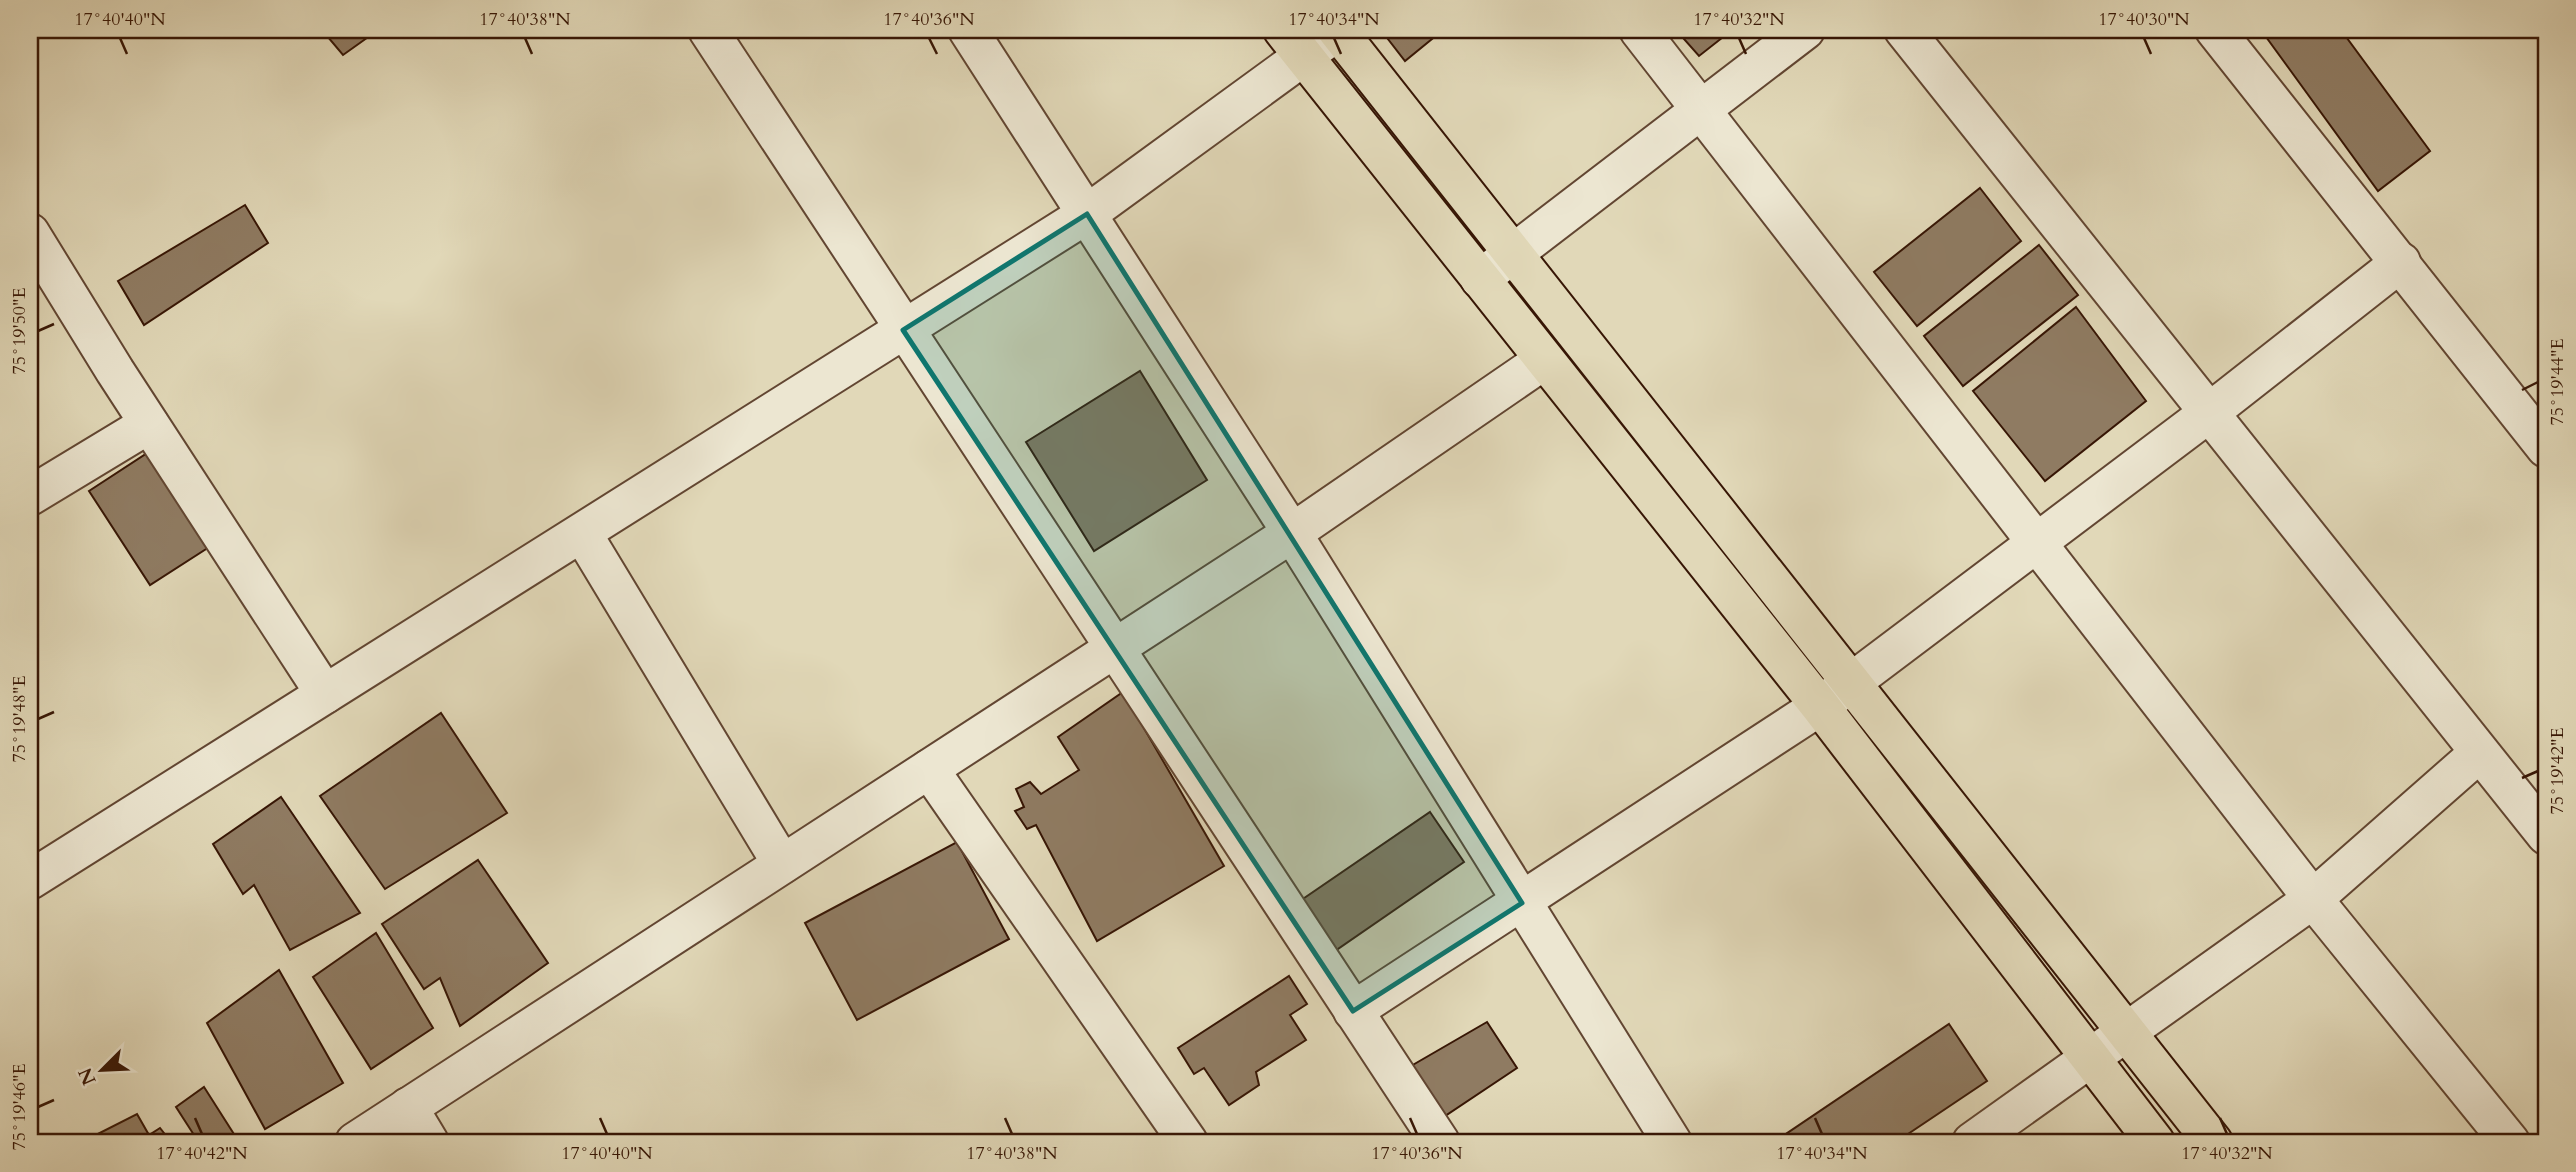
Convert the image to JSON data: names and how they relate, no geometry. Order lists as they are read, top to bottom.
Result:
{
  "north": "bottom left",
  "coordinates": [
    "17°40'40\"N",
    "17°40'38\"N",
    "17°40'36\"N",
    "17°40'34\"N",
    "17°40'32\"N",
    "17°40'30\"N",
    "75°19'50\"E",
    "75°19'44\"E",
    "75°19'48\"E",
    "75°19'42\"E",
    "75°19'46\"E",
    "17°40'42\"N"
  ]
}
